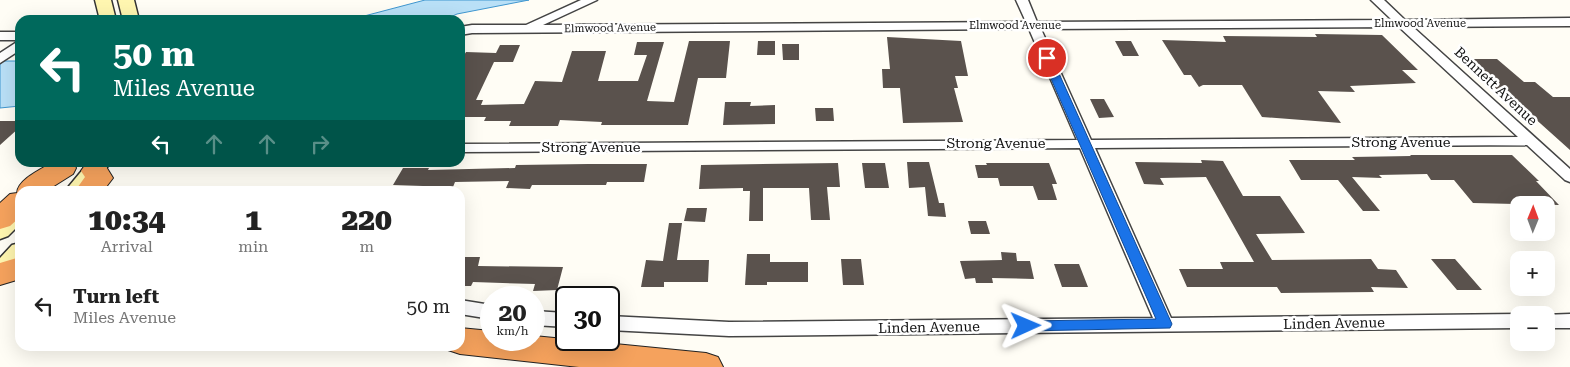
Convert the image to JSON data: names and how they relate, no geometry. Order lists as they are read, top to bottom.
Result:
{
  "streets": {
    "street": [
      "Elmwood Avenue",
      "Bennett Avenue",
      "Strong Avenue",
      "Linden Avenue"
    ]
  },
  "crossings": [
    ["Elmwood Avenue", "Bennett Avenue"],
    ["Bennett Avenue", "Strong Avenue"]
  ],
  "north": "top",
  "page": {
    "turn": ["50 m", "Miles Avenue"],
    "eta": [
      "10:34",
      "Arrival",
      "1",
      "min",
      "220",
      "m"
    ],
    "map_buttons": ["+", "−"],
    "list": [
      {
        "name": "Turn left",
        "note": "Miles Avenue",
        "value": "50 m"
      }
    ],
    "speed": "20 km/h",
    "limit": "30"
  }
}
